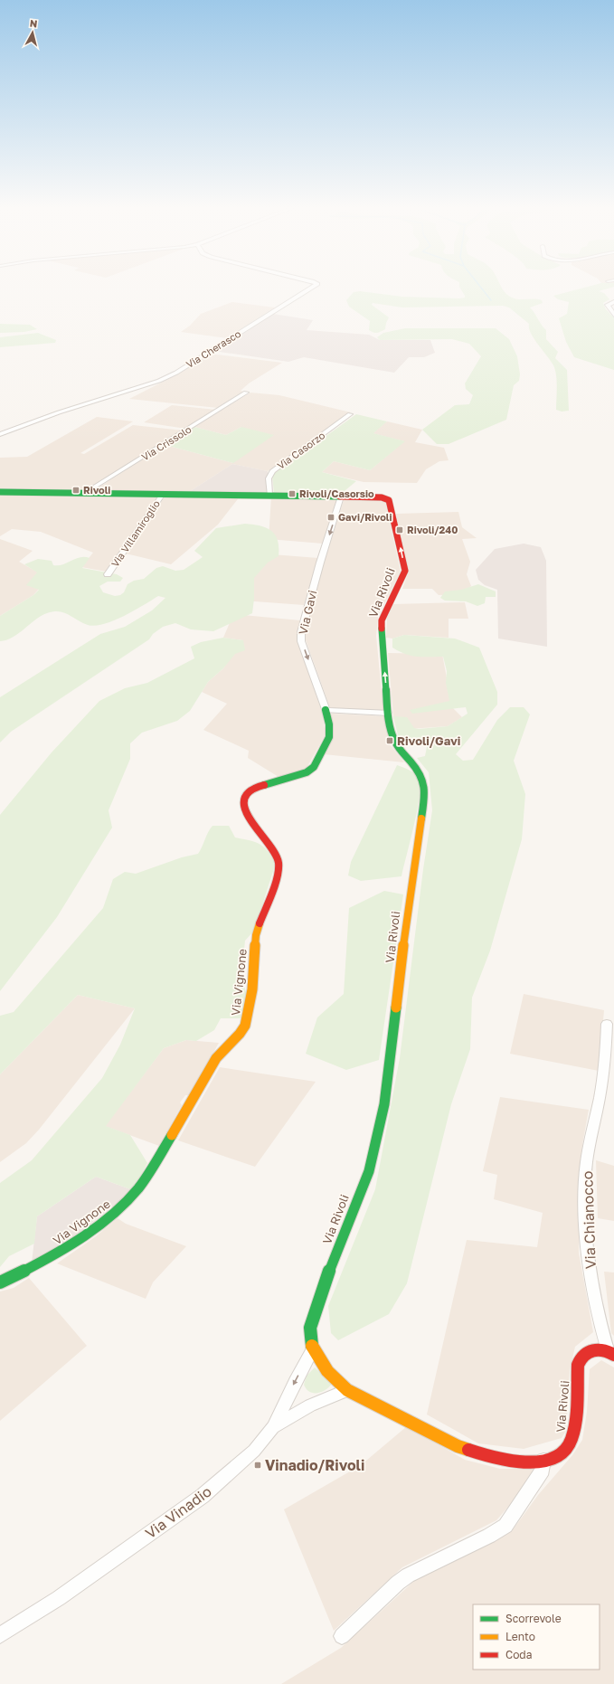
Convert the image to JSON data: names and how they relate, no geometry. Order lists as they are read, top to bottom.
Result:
{
  "streets": {
    "street": [
      "Via Cherasco",
      "Via Crissolo",
      "Via Casorzo",
      "Via Villamiroglio",
      "Via Rivoli",
      "Via Gavi",
      "Via Vignone",
      "Via Chianocco",
      "Via Vinadio"
    ]
  },
  "crossings": [
    ["Via Crissolo", "Via Rivoli"],
    ["Via Casorzo", "Via Rivoli"],
    ["Via Villamiroglio", "Via Rivoli"],
    ["Via Rivoli", "Via Gavi"],
    ["Via Rivoli", "Via Chianocco"],
    ["Via Rivoli", "Via Vinadio"],
    ["Via Gavi", "Via Vignone"]
  ],
  "one_way": ["Via Gavi"],
  "places": {
    "transit": [
      "Rivoli",
      "Rivoli/Casorsio",
      "Gavi/Rivoli",
      "Rivoli/240",
      "Rivoli/Gavi",
      "Vinadio/Rivoli"
    ]
  },
  "legend": ["Scorrevole", "Lento", "Coda"],
  "north": "top"
}
